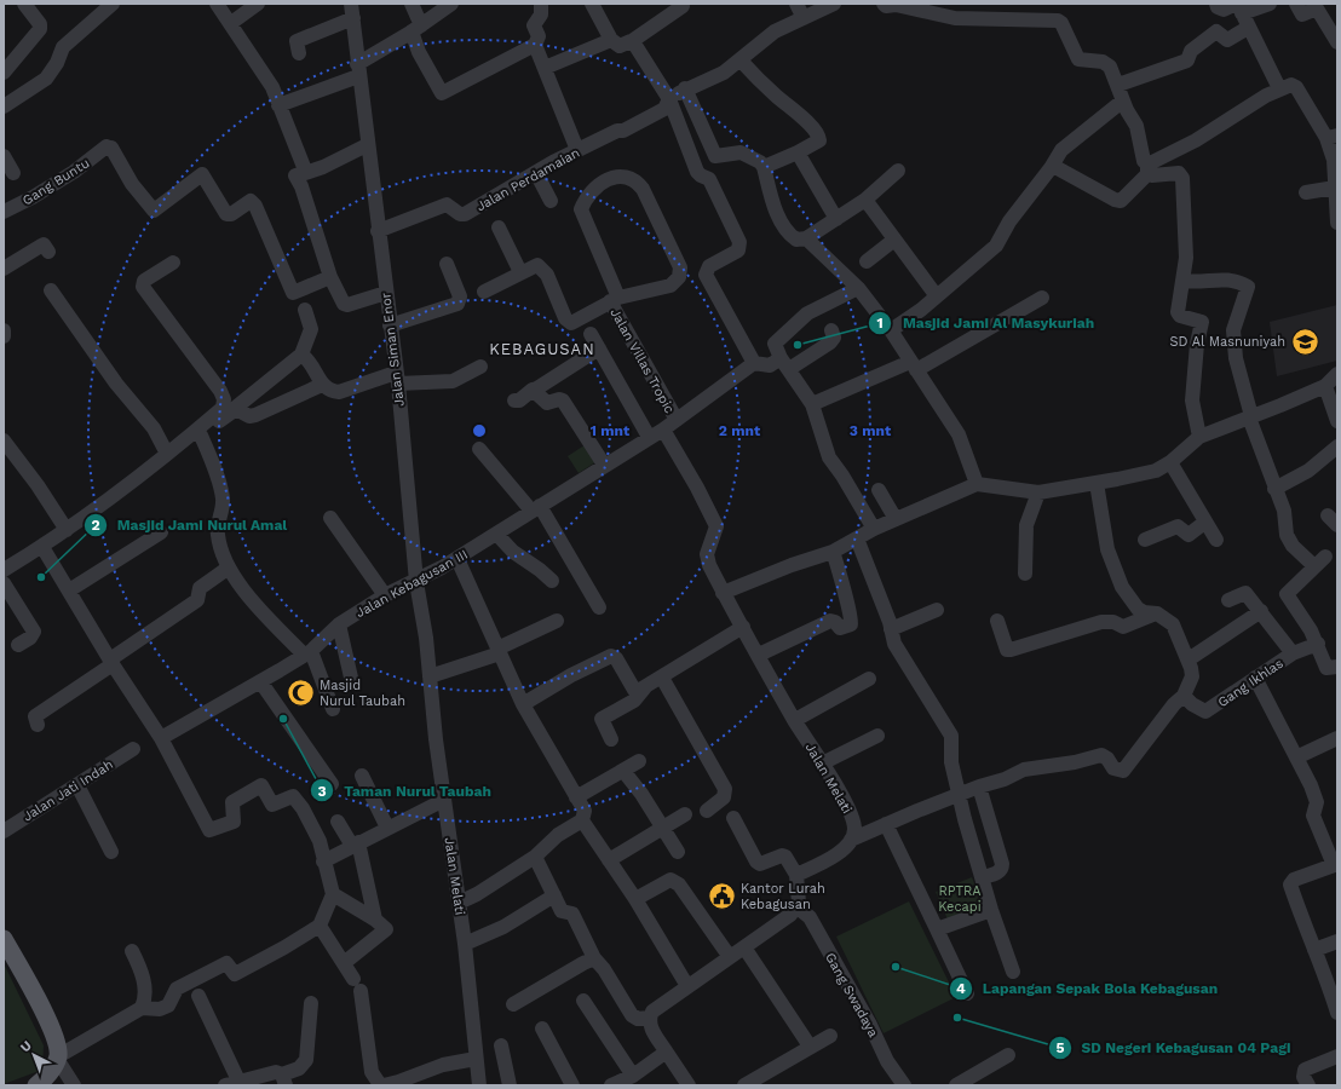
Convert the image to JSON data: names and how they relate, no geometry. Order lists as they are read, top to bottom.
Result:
{
  "streets": {
    "street": [
      "Jalan Perdamaian",
      "Gang Buntu",
      "Jalan Siman Enor",
      "Jalan Villas Tropic",
      "Jalan Kebagusan III",
      "Gang Ikhlas",
      "Jalan Melati",
      "Jalan Jati Indah",
      "Gang Swadaya"
    ]
  },
  "crossings": [
    ["Jalan Perdamaian", "Jalan Siman Enor"],
    ["Jalan Siman Enor", "Jalan Kebagusan III"],
    ["Jalan Siman Enor", "Jalan Melati"],
    ["Jalan Villas Tropic", "Jalan Kebagusan III"],
    ["Jalan Kebagusan III", "Jalan Melati"]
  ],
  "districts": ["KEBAGUSAN"],
  "parks": ["RPTRA Kecapi"],
  "places": {
    "school or university": ["SD Al Masnuniyah"],
    "other": [
      "Masjid Jami Al Masykuriah",
      "Masjid Jami Nurul Amal",
      "Taman Nurul Taubah",
      "Lapangan Sepak Bola Kebagusan",
      "SD Negeri Kebagusan 04 Pagi"
    ],
    "mosque": ["Masjid Nurul Taubah"],
    "public building": ["Kantor Lurah Kebagusan"]
  },
  "north": "top left",
  "rings": ["1 mnt", "2 mnt", "3 mnt"]
}
